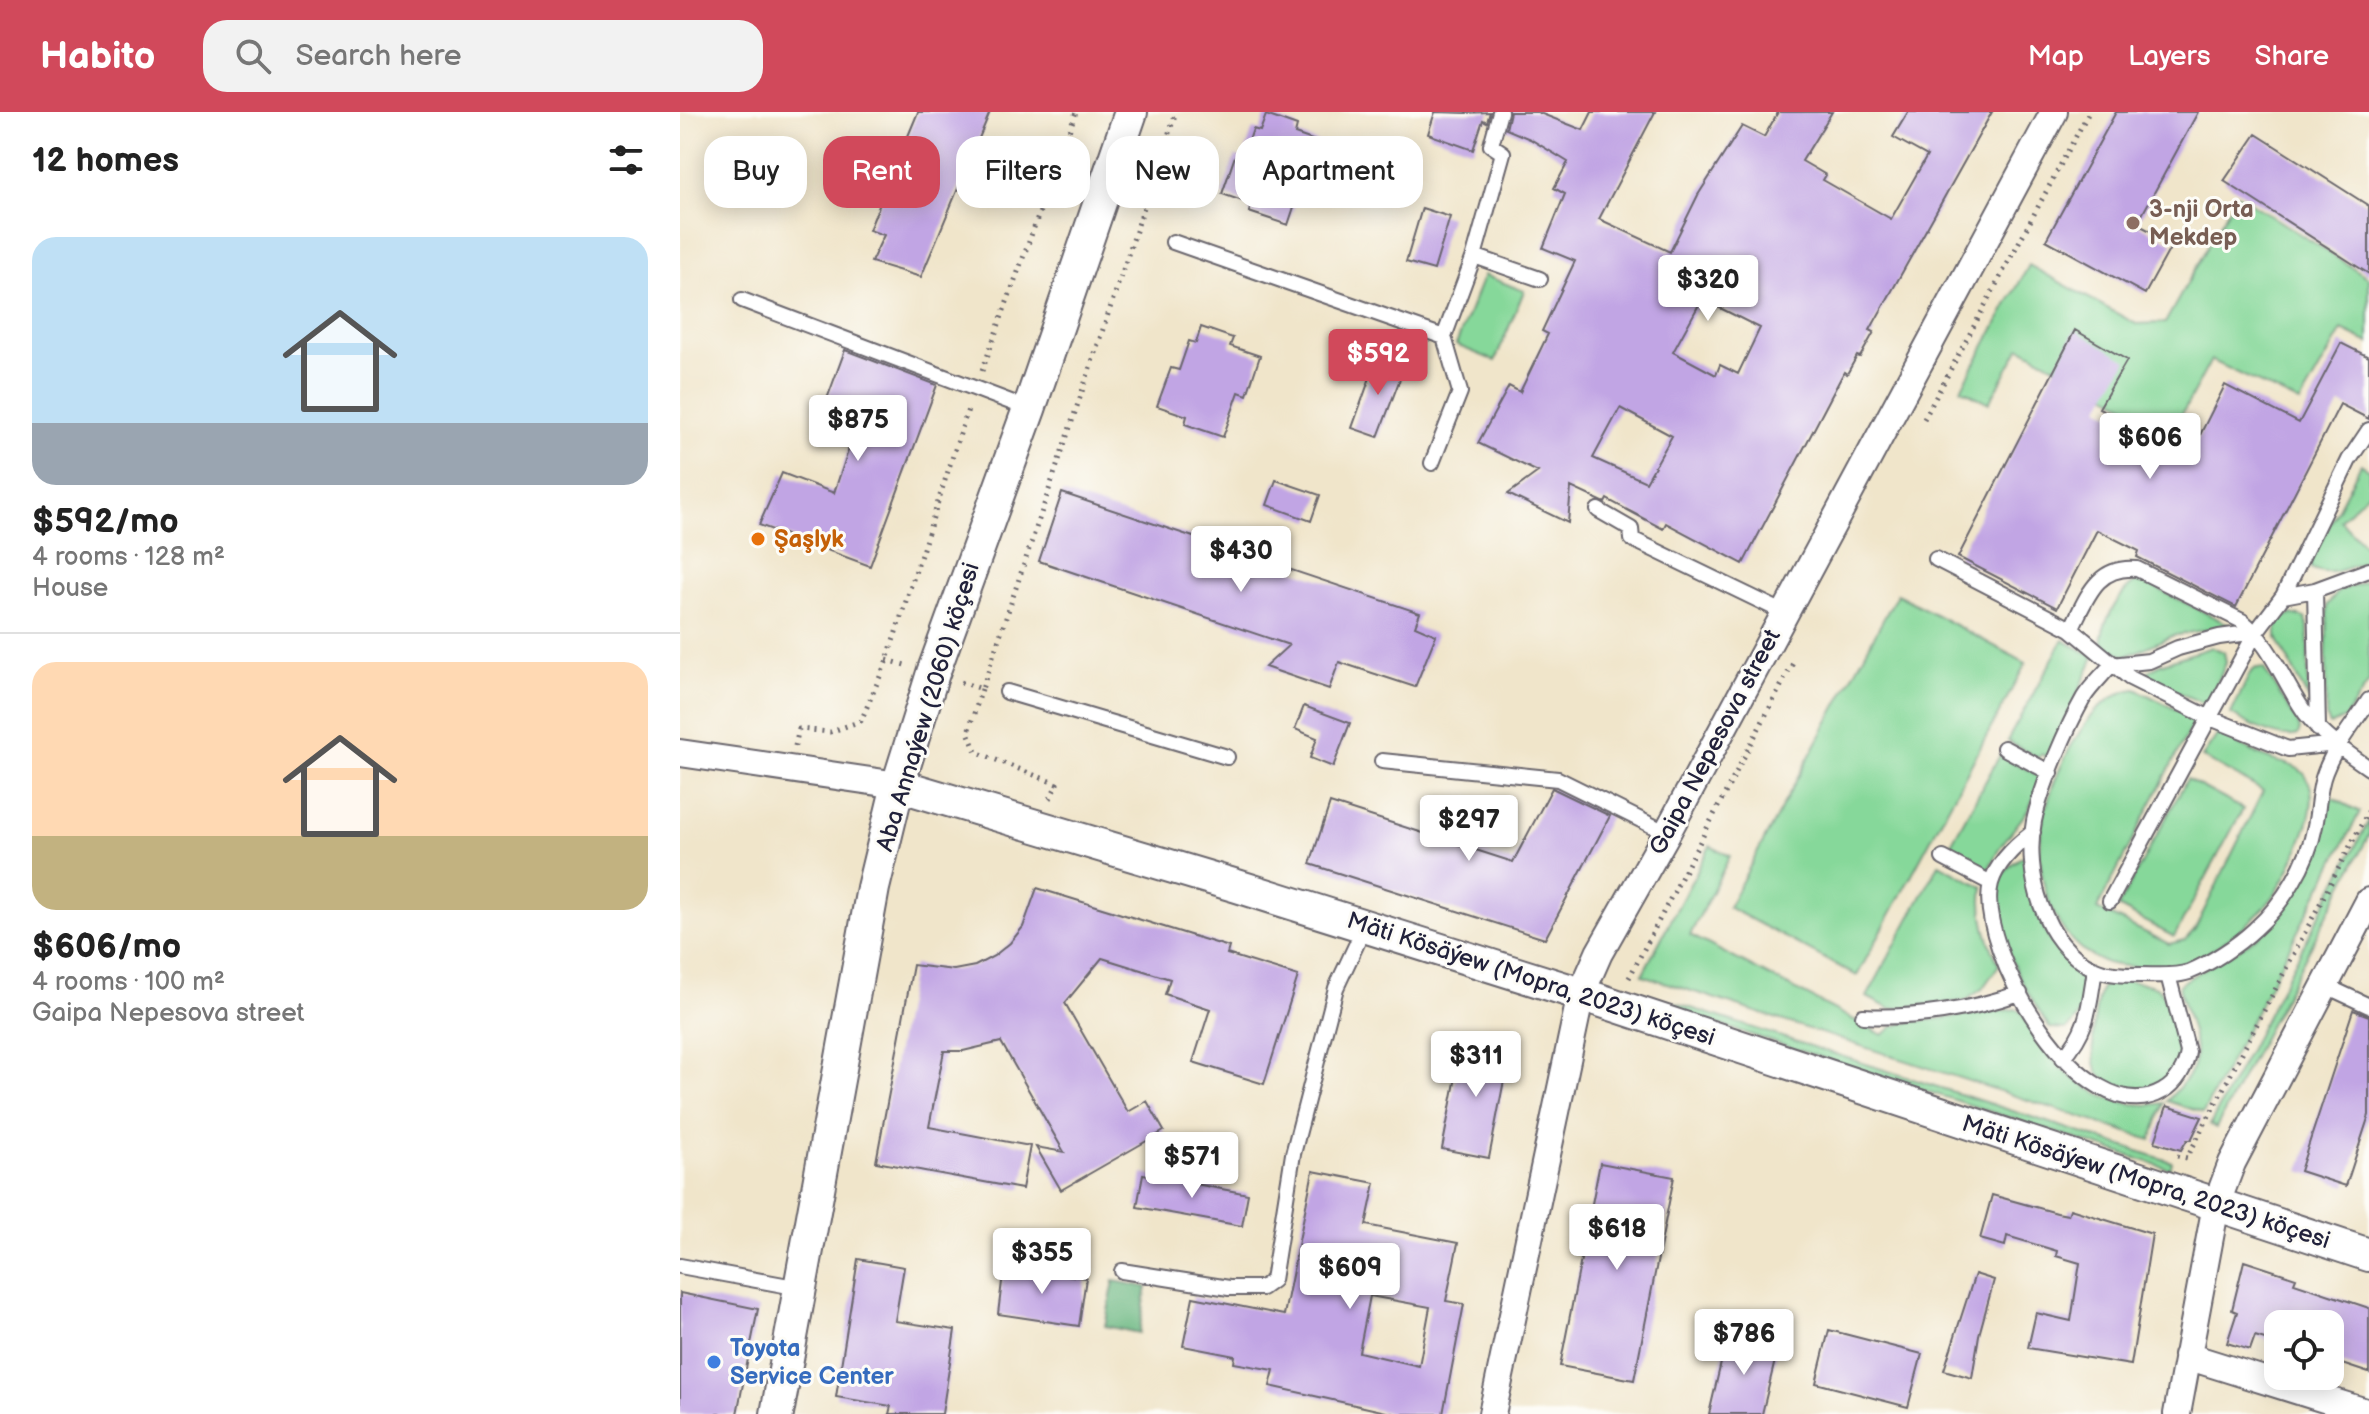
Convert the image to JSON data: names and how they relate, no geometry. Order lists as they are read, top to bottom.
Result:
{
  "streets": {
    "street": ["Aba Annaýew (2060) köçesi", "Gaipa Nepesova street", "Mäti Kösäýew (Mopra, 2023) köçesi"]
  },
  "crossings": [
    ["Aba Annaýew (2060) köçesi", "Mäti Kösäýew (Mopra, 2023) köçesi"],
    ["Gaipa Nepesova street", "Mäti Kösäýew (Mopra, 2023) köçesi"]
  ],
  "places": ["3-nji Orta Mekdep", "Şaşlyk", "Toyota Service Center"],
  "page": {
    "header": "Habito",
    "search": "Search here",
    "nav": ["Map", "Layers", "Share"],
    "heading": "12 homes",
    "chip": [
      "Buy",
      "Rent",
      "Filters",
      "New",
      "Apartment"
    ],
    "list": [
      {
        "name": "$592/mo",
        "note": "4 rooms · 128 m² · House"
      },
      {
        "name": "$606/mo",
        "note": "4 rooms · 100 m² · Gaipa Nepesova street"
      }
    ],
    "price": [
      "$320",
      "$592",
      "$875",
      "$606",
      "$430",
      "$297",
      "$311",
      "$571",
      "$618",
      "$355",
      "$609",
      "$786"
    ]
  }
}
